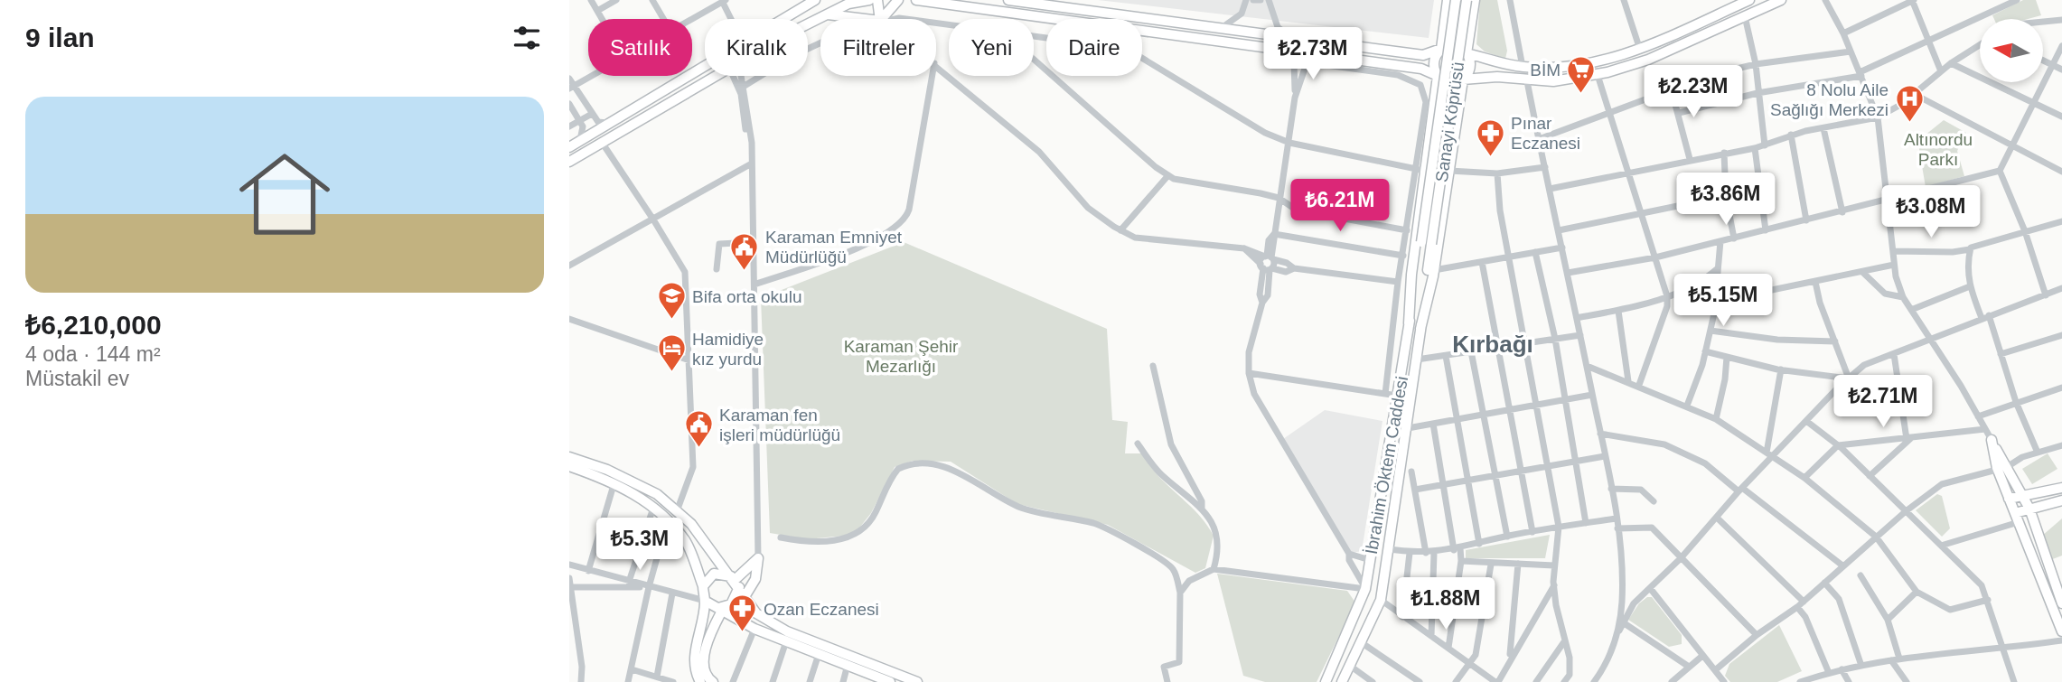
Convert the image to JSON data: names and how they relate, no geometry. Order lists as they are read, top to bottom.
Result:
{
  "streets": {
    "main road": ["Sanayi Köprüsü", "İbrahim Öktem Caddesi"]
  },
  "crossings": [
    ["Sanayi Köprüsü", "İbrahim Öktem Caddesi"]
  ],
  "districts": ["Kırbağı"],
  "parks": ["Altınordu Parkı", "Karaman Şehir Mezarlığı"],
  "places": {
    "supermarket": ["BİM"],
    "hospital": ["8 Nolu Aile Sağlığı Merkezi"],
    "pharmacy": ["Pınar Eczanesi", "Ozan Eczanesi"],
    "public building": ["Karaman Emniyet Müdürlüğü", "Karaman fen işleri müdürlüğü"],
    "school or university": ["Bifa orta okulu"],
    "hotel": ["Hamidiye kız yurdu"]
  },
  "north": "left",
  "page": {
    "heading": "9 ilan",
    "chip": [
      "Satılık",
      "Kiralık",
      "Filtreler",
      "Yeni",
      "Daire"
    ],
    "price": [
      "₺2.73M",
      "₺2.23M",
      "₺3.86M",
      "₺6.21M",
      "₺3.08M",
      "₺5.15M",
      "₺2.71M",
      "₺5.3M",
      "₺1.88M"
    ],
    "list": [
      {
        "name": "₺6,210,000",
        "note": "4 oda · 144 m² · Müstakil ev"
      }
    ]
  }
}
